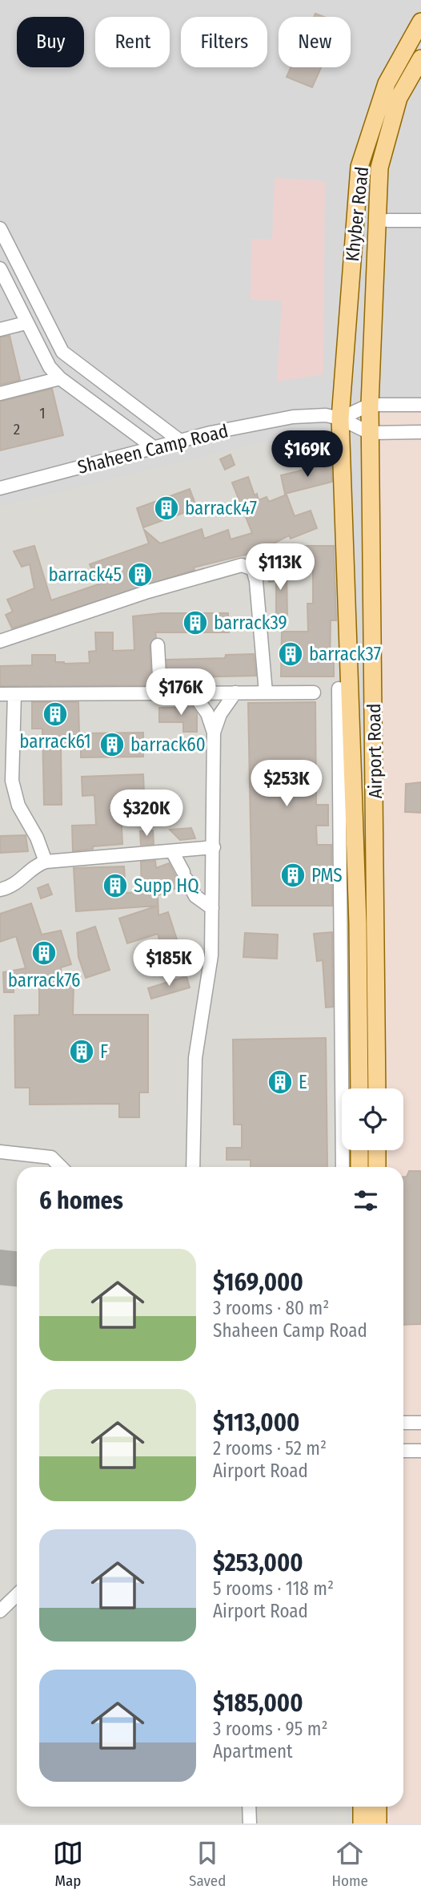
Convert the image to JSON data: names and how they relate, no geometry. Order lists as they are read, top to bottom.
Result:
{
  "streets": {
    "main road": ["Khyber Road", "Airport Road"],
    "street": ["Shaheen Camp Road"]
  },
  "crossings": [
    ["Khyber Road", "Shaheen Camp Road"],
    ["Khyber Road", "Airport Road"]
  ],
  "places": {
    "building": [
      "barrack47",
      "barrack45",
      "barrack39",
      "barrack37",
      "barrack61",
      "barrack60",
      "PMS",
      "Supp HQ",
      "barrack76",
      "F",
      "E"
    ]
  },
  "house_numbers": ["1", "2"],
  "page": {
    "chip": [
      "Buy",
      "Rent",
      "Filters",
      "New"
    ],
    "price": [
      "$169K",
      "$113K",
      "$176K",
      "$253K",
      "$320K",
      "$185K"
    ],
    "heading": "6 homes",
    "list": [
      {
        "name": "$169,000",
        "note": "3 rooms · 80 m² · Shaheen Camp Road"
      },
      {
        "name": "$113,000",
        "note": "2 rooms · 52 m² · Airport Road"
      },
      {
        "name": "$253,000",
        "note": "5 rooms · 118 m² · Airport Road"
      },
      {
        "name": "$185,000",
        "note": "3 rooms · 95 m² · Apartment"
      }
    ],
    "tabs": ["Map", "Saved", "Home"]
  }
}
